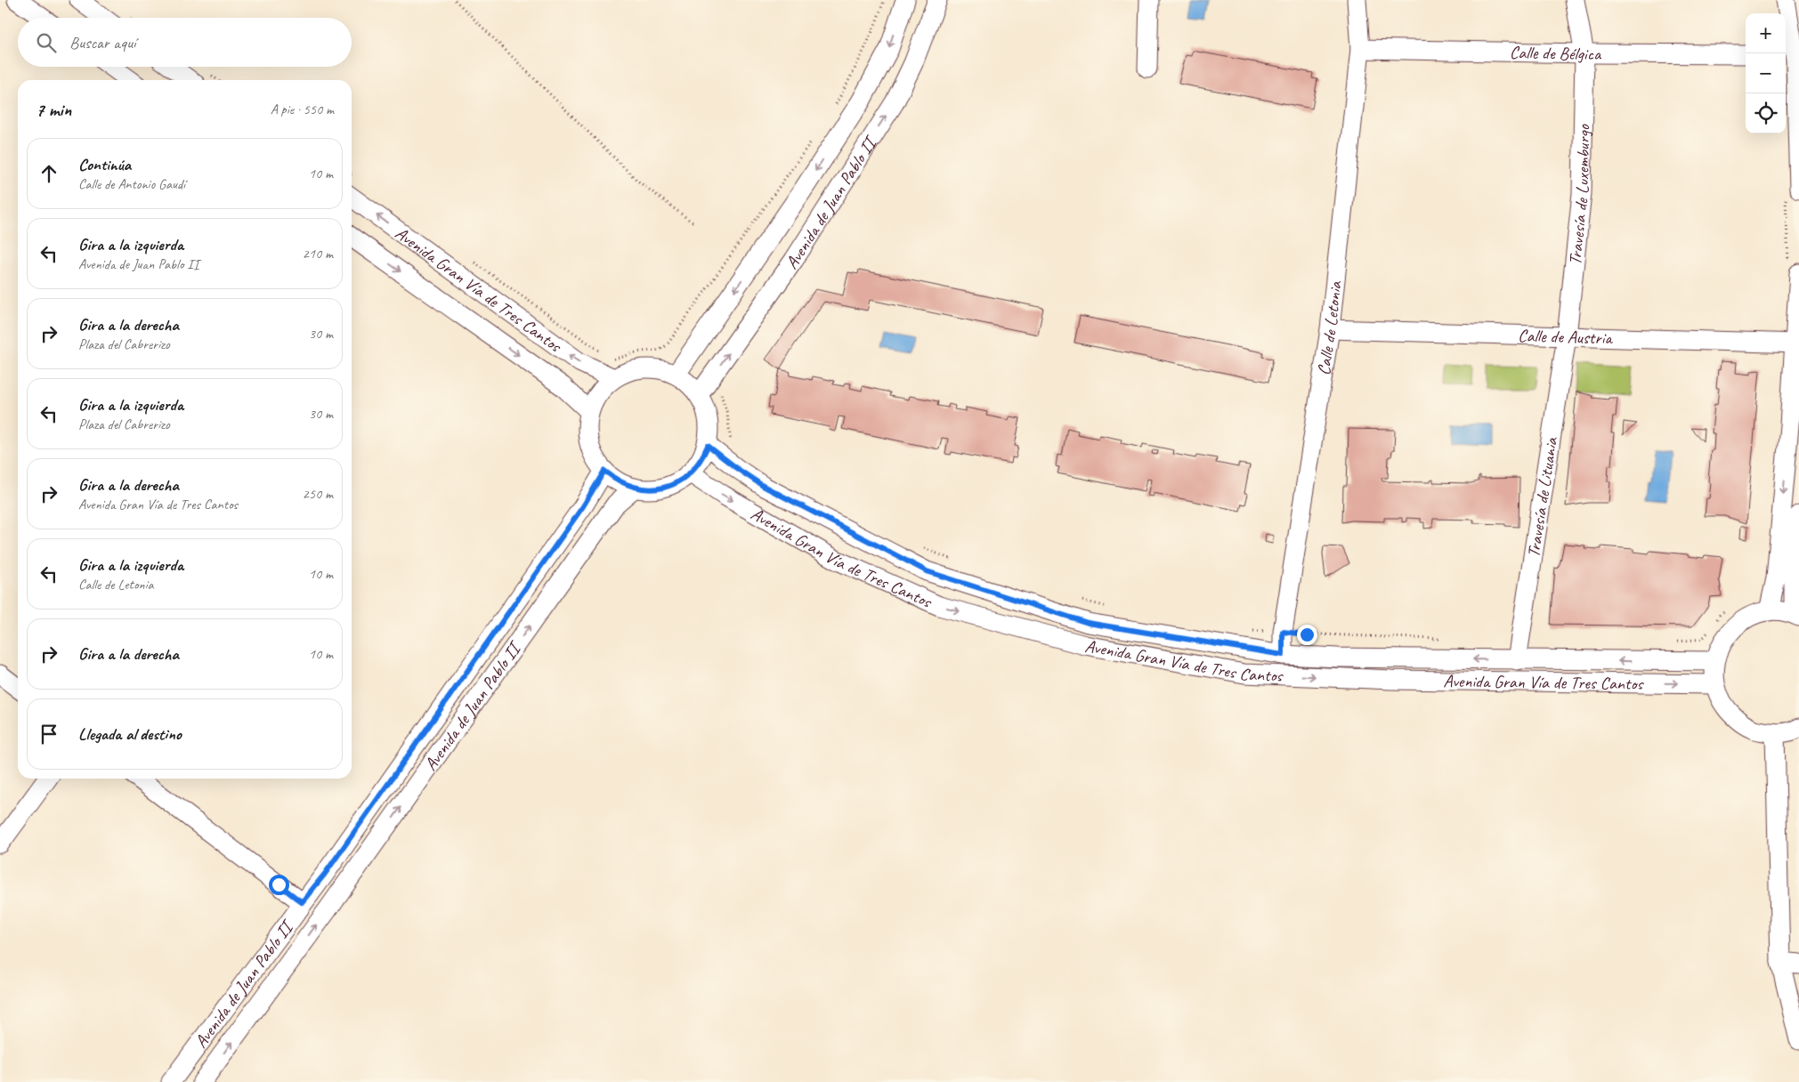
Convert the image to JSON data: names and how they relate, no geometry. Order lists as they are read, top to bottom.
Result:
{
  "streets": {
    "street": [
      "Calle de Bélgica",
      "Travesía de Luxemburgo",
      "Avenida de Juan Pablo II",
      "Avenida Gran Vía de Tres Cantos",
      "Calle de Letonia",
      "Calle de Austria",
      "Travesía de Lituania"
    ]
  },
  "crossings": [
    ["Calle de Bélgica", "Travesía de Luxemburgo"],
    ["Calle de Bélgica", "Calle de Letonia"],
    ["Travesía de Luxemburgo", "Calle de Austria"],
    ["Travesía de Luxemburgo", "Travesía de Lituania"],
    ["Avenida de Juan Pablo II", "Avenida Gran Vía de Tres Cantos"],
    ["Avenida Gran Vía de Tres Cantos", "Calle de Letonia"],
    ["Avenida Gran Vía de Tres Cantos", "Travesía de Lituania"],
    ["Calle de Letonia", "Calle de Austria"],
    ["Calle de Austria", "Travesía de Lituania"]
  ],
  "page": {
    "map_buttons": ["+", "−"],
    "search": "Buscar aquí",
    "heading": ["7 min", "A pie · 550 m"],
    "list": [
      ["Continúa", "Calle de Antonio Gaudí", "10 m"],
      ["Gira a la izquierda", "Avenida de Juan Pablo II", "210 m"],
      ["Gira a la derecha", "Plaza del Cabrerizo", "30 m"],
      ["Gira a la izquierda", "Plaza del Cabrerizo", "30 m"],
      ["Gira a la derecha", "Avenida Gran Vía de Tres Cantos", "250 m"],
      ["Gira a la izquierda", "Calle de Letonia", "10 m"],
      ["Gira a la derecha", "10 m"],
      "Llegada al destino"
    ]
  }
}
